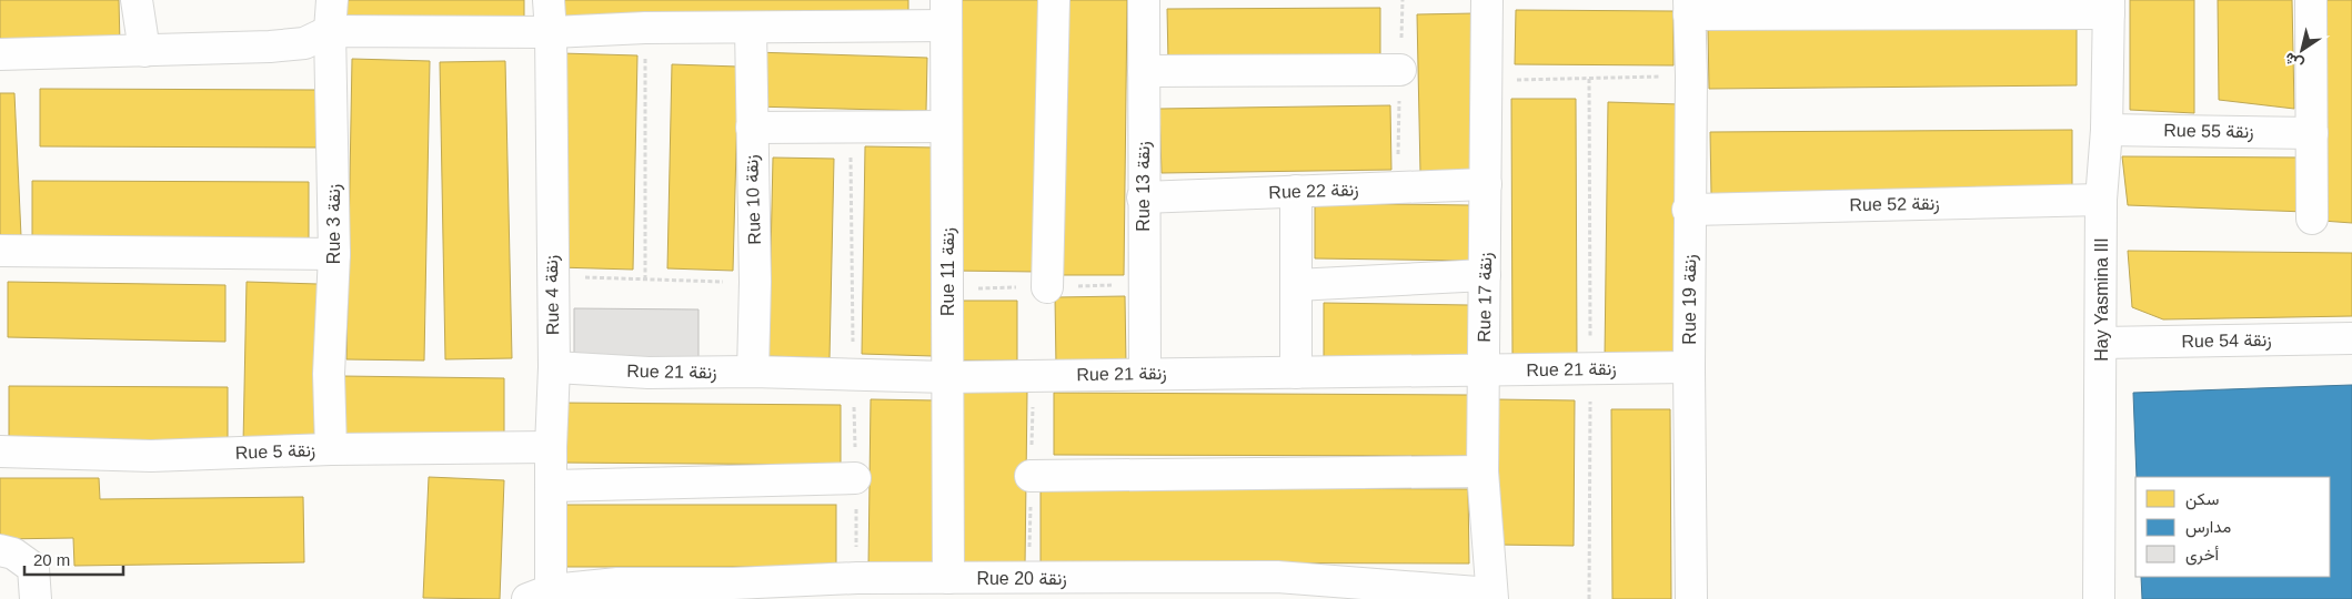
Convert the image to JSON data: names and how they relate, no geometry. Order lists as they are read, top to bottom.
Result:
{
  "streets": {
    "street": [
      "Rue 55 زنقة",
      "Rue 13 زنقة",
      "Rue 22 زنقة",
      "Rue 10 زنقة",
      "Rue 52 زنقة",
      "Rue 3 زنقة",
      "Rue 11 زنقة",
      "Rue 4 زنقة",
      "Rue 17 زنقة",
      "Rue 19 زنقة",
      "Hay Yasmina III",
      "Rue 54 زنقة",
      "Rue 21 زنقة",
      "Rue 5 زنقة",
      "Rue 20 زنقة"
    ]
  },
  "crossings": [
    ["Rue 55 زنقة", "Hay Yasmina III"],
    ["Rue 13 زنقة", "Rue 22 زنقة"],
    ["Rue 13 زنقة", "Rue 21 زنقة"],
    ["Rue 22 زنقة", "Rue 17 زنقة"],
    ["Rue 10 زنقة", "Rue 21 زنقة"],
    ["Rue 52 زنقة", "Rue 19 زنقة"],
    ["Rue 52 زنقة", "Hay Yasmina III"],
    ["Rue 3 زنقة", "Rue 5 زنقة"],
    ["Rue 11 زنقة", "Rue 21 زنقة"],
    ["Rue 11 زنقة", "Rue 20 زنقة"],
    ["Rue 4 زنقة", "Rue 21 زنقة"],
    ["Rue 4 زنقة", "Rue 5 زنقة"],
    ["Rue 4 زنقة", "Rue 20 زنقة"],
    ["Rue 17 زنقة", "Rue 21 زنقة"],
    ["Rue 17 زنقة", "Rue 20 زنقة"],
    ["Rue 19 زنقة", "Rue 21 زنقة"],
    ["Hay Yasmina III", "Rue 54 زنقة"]
  ],
  "legend": ["سكن", "مدارس", "أخرى"],
  "scale_bar": "20 m",
  "north": "bottom left"
}
